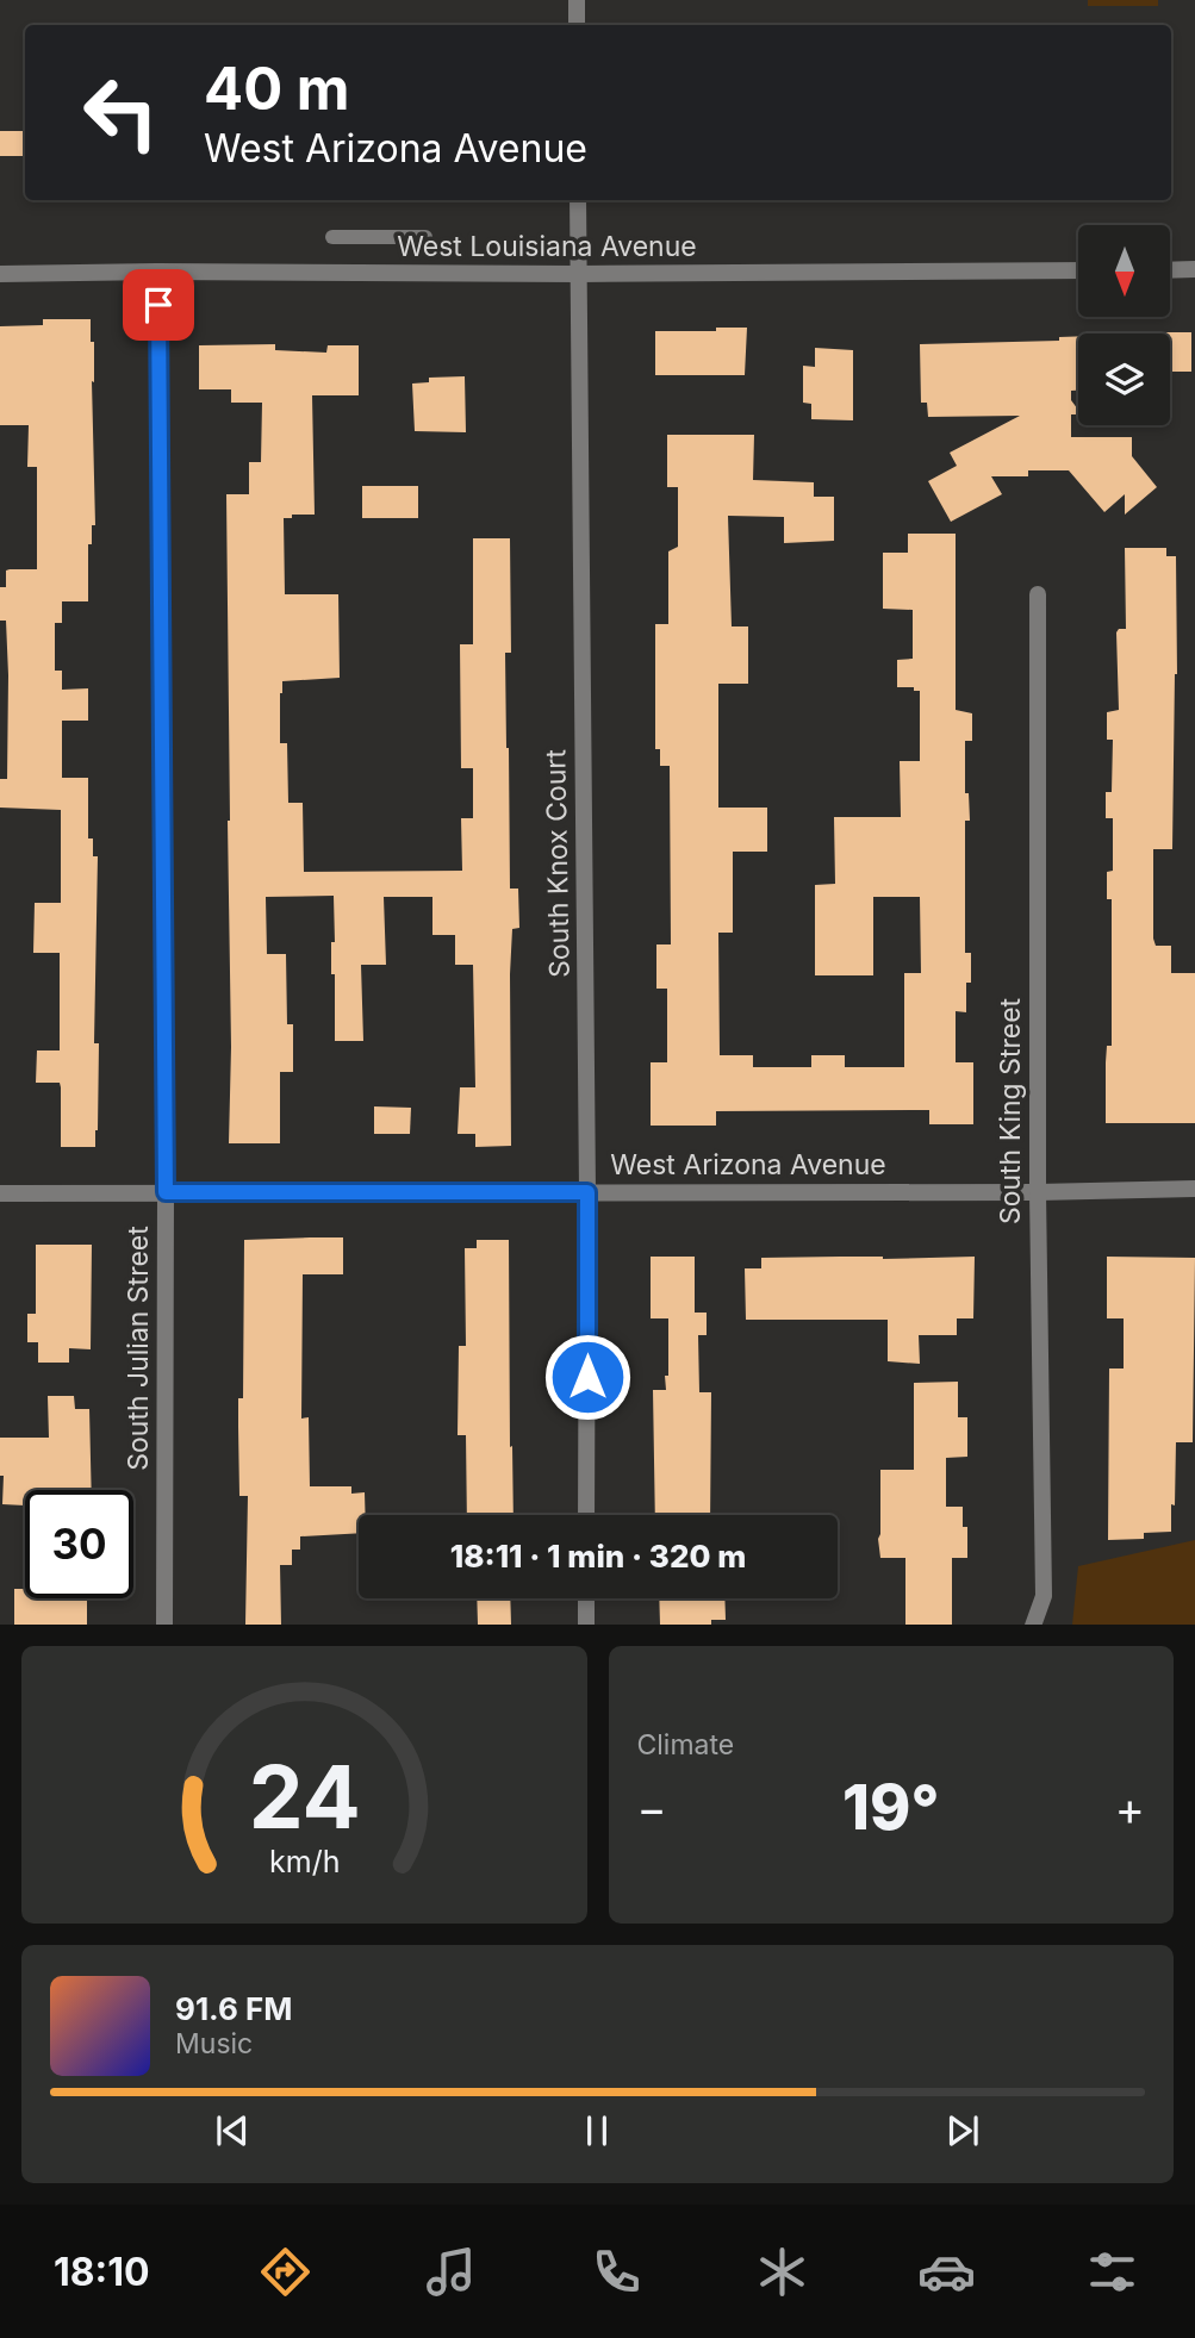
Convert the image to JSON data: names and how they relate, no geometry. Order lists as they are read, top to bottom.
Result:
{
  "streets": {
    "street": [
      "West Louisiana Avenue",
      "South Knox Court",
      "South King Street",
      "West Arizona Avenue",
      "South Julian Street"
    ]
  },
  "crossings": [
    ["West Louisiana Avenue", "South Knox Court"],
    ["West Louisiana Avenue", "South Julian Street"],
    ["South Knox Court", "West Arizona Avenue"],
    ["South King Street", "West Arizona Avenue"],
    ["West Arizona Avenue", "South Julian Street"]
  ],
  "north": "bottom",
  "page": {
    "turn": ["40 m", "West Arizona Avenue"],
    "limit": "30",
    "trip": "18:11 · 1 min · 320 m",
    "tile": "Climate",
    "heat": ["−", "19°", "+"],
    "song": ["91.6 FM", "Music"],
    "tabs": "18:10",
    "gauge": ["24", "km/h"]
  }
}
